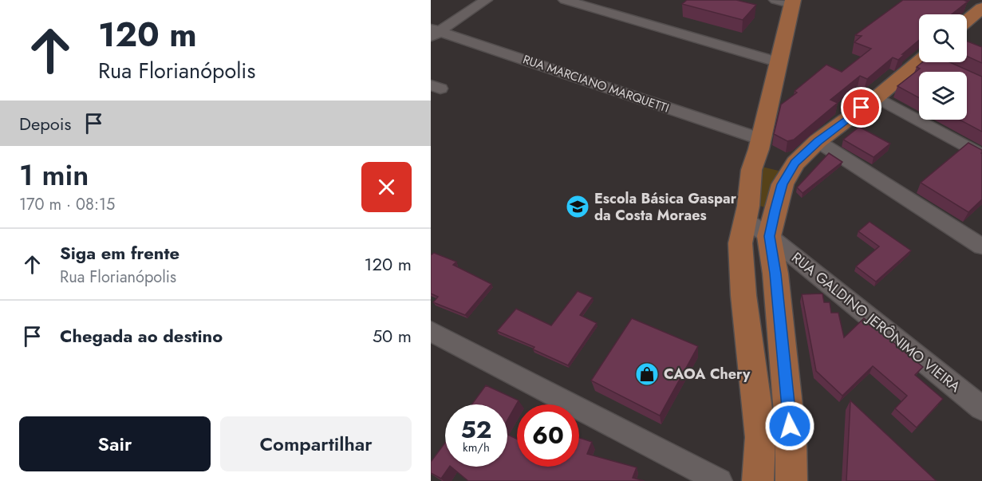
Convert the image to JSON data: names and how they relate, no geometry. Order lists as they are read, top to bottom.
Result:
{
  "streets": {
    "street": ["RUA MARCIANO MARQUETTI", "RUA GALDINO JERÔNIMO VIEIRA"]
  },
  "places": {
    "school or university": ["Escola Básica Gaspar da Costa Moraes"],
    "shop": ["CAOA Chery"]
  },
  "page": {
    "turn": ["120 m", "Rua Florianópolis"],
    "then": "Depois",
    "heading": ["1 min", "170 m · 08:15"],
    "list": [
      {
        "name": "Siga em frente",
        "note": "Rua Florianópolis",
        "value": "120 m"
      },
      {
        "name": "Chegada ao destino",
        "value": "50 m"
      }
    ],
    "speed": "52 km/h",
    "limit": "60",
    "buttons": ["Sair", "Compartilhar"]
  }
}
